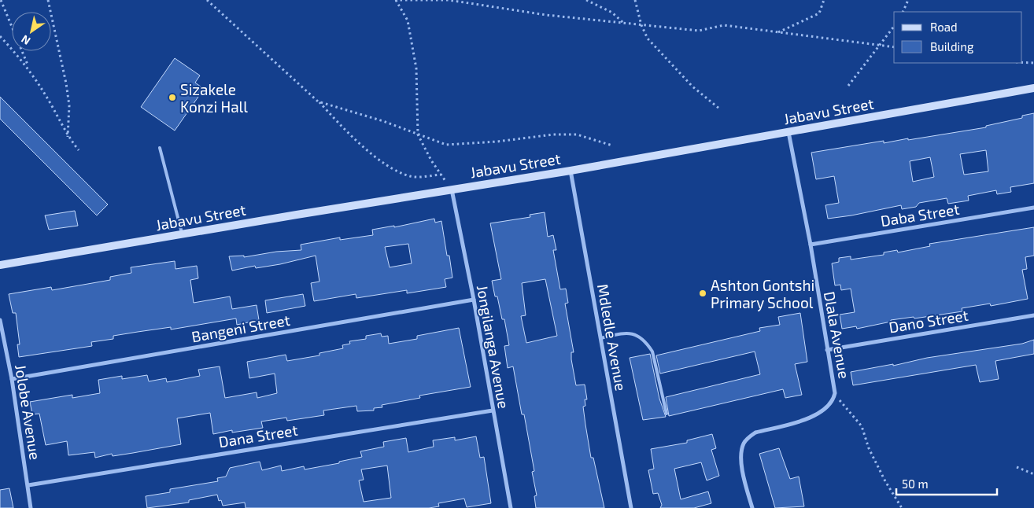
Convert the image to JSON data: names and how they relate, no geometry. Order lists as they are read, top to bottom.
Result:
{
  "streets": {
    "street": [
      "Jabavu Street",
      "Daba Street",
      "Dano Street",
      "Bangeni Street",
      "Dlala Avenue",
      "Mdledle Avenue",
      "Jongilanga Avenue",
      "Jolobe Avenue",
      "Dana Street"
    ]
  },
  "crossings": [
    ["Jabavu Street", "Dlala Avenue"],
    ["Jabavu Street", "Mdledle Avenue"],
    ["Jabavu Street", "Jongilanga Avenue"],
    ["Daba Street", "Dlala Avenue"],
    ["Dano Street", "Dlala Avenue"],
    ["Bangeni Street", "Jongilanga Avenue"],
    ["Bangeni Street", "Jolobe Avenue"],
    ["Jongilanga Avenue", "Dana Street"],
    ["Jolobe Avenue", "Dana Street"]
  ],
  "places": ["Sizakele Konzi Hall", "Ashton Gontshi Primary School"],
  "legend": ["Road", "Building"],
  "scale_bar": "50 m",
  "north": "bottom left"
}
